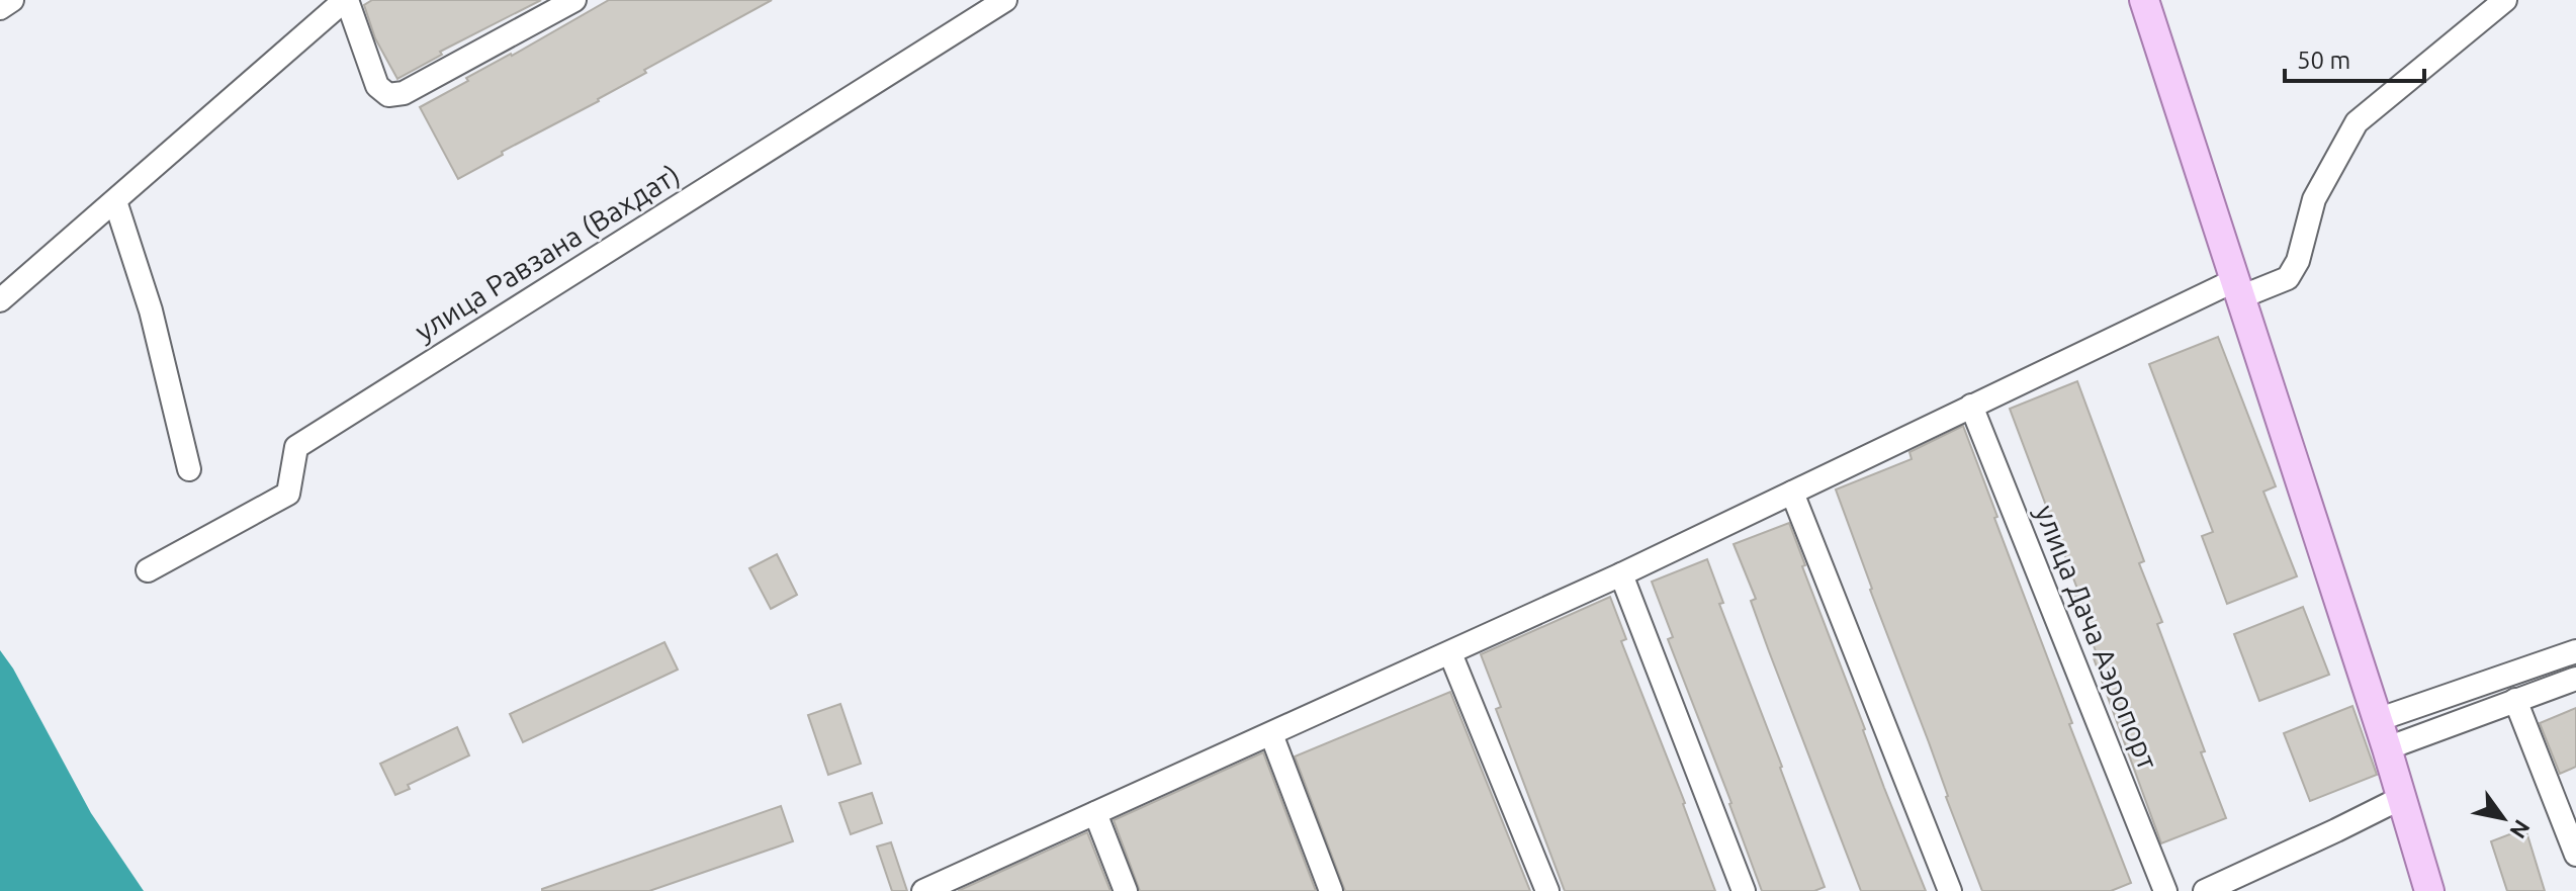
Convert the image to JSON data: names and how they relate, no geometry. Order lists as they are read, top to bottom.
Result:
{
  "streets": {
    "street": ["улица Равзана (Вахдат)", "улица Дача Аэропорт"]
  },
  "scale_bar": "50 m",
  "north": "bottom right"
}
